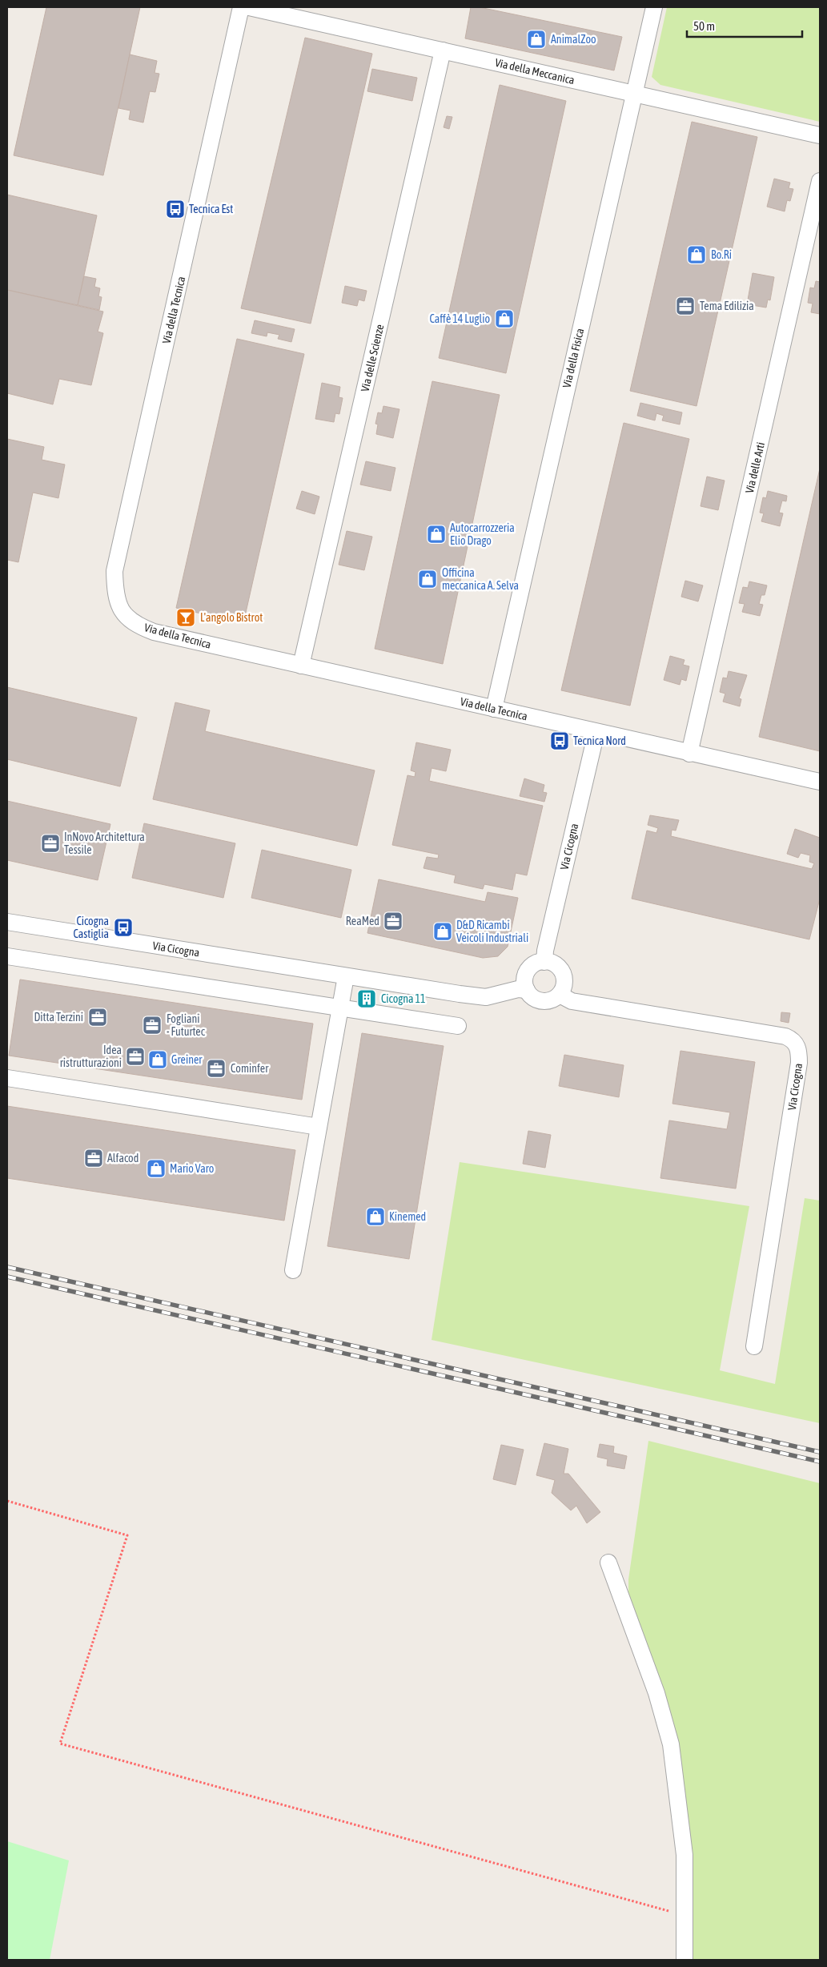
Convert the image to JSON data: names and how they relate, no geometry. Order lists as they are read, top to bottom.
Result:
{
  "streets": {
    "street": [
      "Via della Meccanica",
      "Via della Tecnica",
      "Via delle Scienze",
      "Via della Fisica",
      "Via delle Arti",
      "Via Cicogna"
    ]
  },
  "crossings": [
    ["Via della Meccanica", "Via delle Scienze"],
    ["Via della Meccanica", "Via della Fisica"],
    ["Via della Tecnica", "Via delle Scienze"],
    ["Via della Tecnica", "Via della Fisica"],
    ["Via della Tecnica", "Via delle Arti"],
    ["Via della Tecnica", "Via Cicogna"]
  ],
  "places": {
    "shop": [
      "AnimalZoo",
      "Bo.Ri",
      "Caffè 14 Luglio",
      "Autocarrozzeria Elio Drago",
      "Officina meccanica A. Selva",
      "D&D Ricambi Veicoli Industriali",
      "Greiner",
      "Mario Varo",
      "Kinemed"
    ],
    "bus stop": ["Tecnica Est", "Tecnica Nord", "Cicogna Castiglia"],
    "office": [
      "Tema Edilizia",
      "InNovo Architettura Tessile",
      "ReaMed",
      "Ditta Terzini",
      "Fogliani - Futurtec",
      "Idea ristrutturazioni",
      "Cominfer",
      "Alfacod"
    ],
    "bar": ["L'angolo Bistrot"],
    "building": ["Cicogna 11"]
  },
  "scale_bar": "50 m"
}
